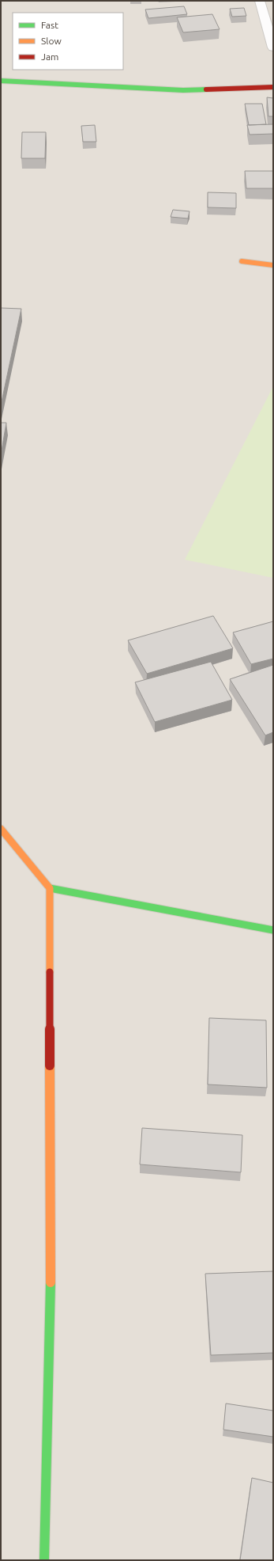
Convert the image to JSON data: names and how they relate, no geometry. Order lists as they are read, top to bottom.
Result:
{
  "legend": ["Fast", "Slow", "Jam"]
}
